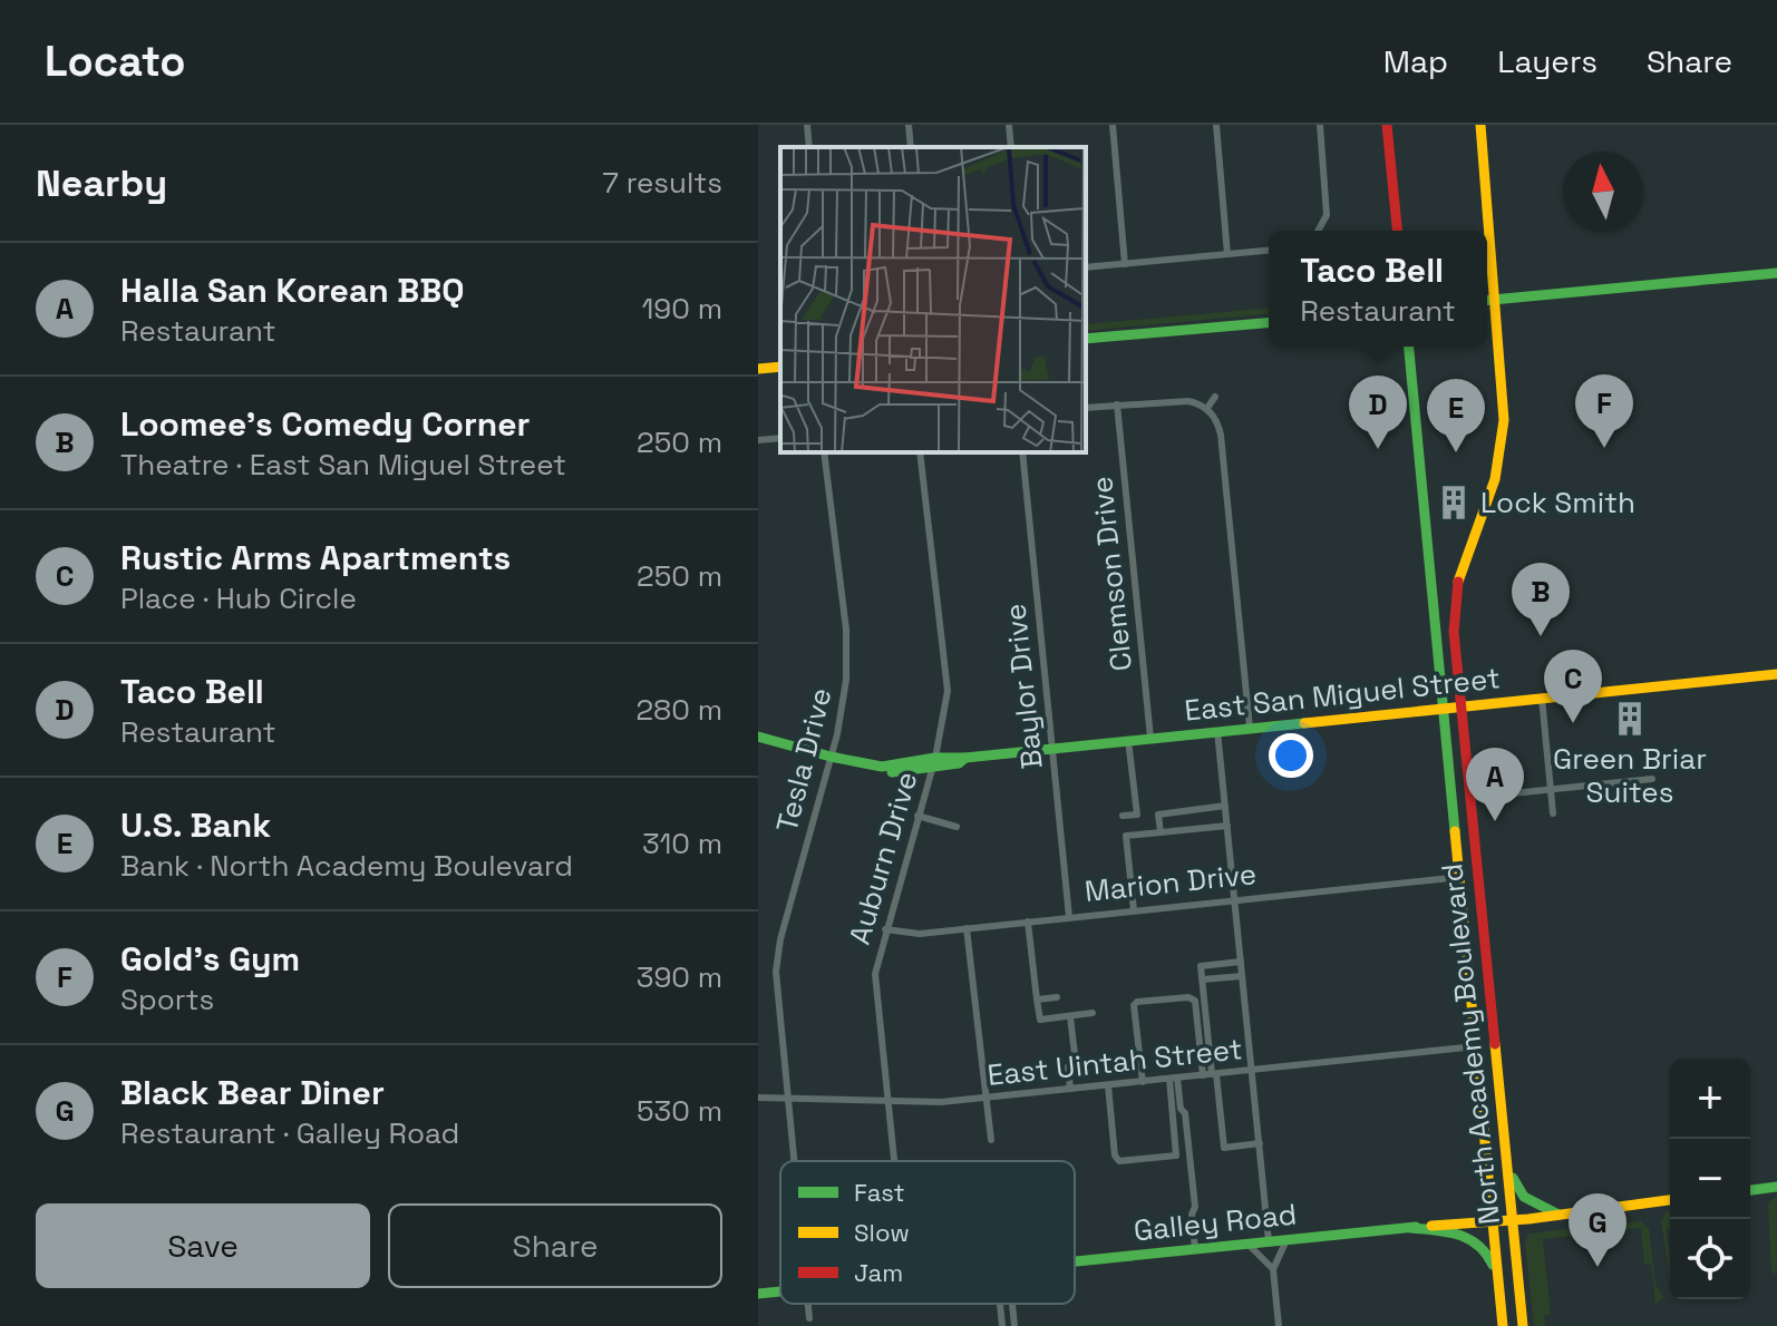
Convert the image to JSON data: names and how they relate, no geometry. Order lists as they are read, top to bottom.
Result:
{
  "streets": {
    "main road": ["East San Miguel Street", "North Academy Boulevard", "Galley Road"],
    "street": [
      "Clemson Drive",
      "Baylor Drive",
      "Tesla Drive",
      "Auburn Drive",
      "Marion Drive",
      "East Uintah Street"
    ]
  },
  "crossings": [
    ["Clemson Drive", "East San Miguel Street"],
    ["Baylor Drive", "East San Miguel Street"],
    ["Baylor Drive", "Marion Drive"],
    ["East San Miguel Street", "Auburn Drive"],
    ["East San Miguel Street", "North Academy Boulevard"],
    ["Tesla Drive", "East Uintah Street"],
    ["Auburn Drive", "Marion Drive"],
    ["Auburn Drive", "East Uintah Street"],
    ["Marion Drive", "North Academy Boulevard"],
    ["North Academy Boulevard", "East Uintah Street"],
    ["North Academy Boulevard", "Galley Road"]
  ],
  "places": {
    "building": ["Lock Smith", "Green Briar Suites"]
  },
  "legend": ["Fast", "Slow", "Jam"],
  "north": "top",
  "page": {
    "header": "Locato",
    "nav": ["Map", "Layers", "Share"],
    "heading": ["Nearby", "7 results"],
    "popup": ["Taco Bell", "Restaurant"],
    "list": [
      {
        "mark": "A",
        "name": "Halla San Korean BBQ",
        "note": "Restaurant",
        "value": "190 m"
      },
      {
        "mark": "B",
        "name": "Loomee's Comedy Corner",
        "note": "Theatre · East San Miguel Street",
        "value": "250 m"
      },
      {
        "mark": "C",
        "name": "Rustic Arms Apartments",
        "note": "Place · Hub Circle",
        "value": "250 m"
      },
      {
        "mark": "D",
        "name": "Taco Bell",
        "note": "Restaurant",
        "value": "280 m"
      },
      {
        "mark": "E",
        "name": "U.S. Bank",
        "note": "Bank · North Academy Boulevard",
        "value": "310 m"
      },
      {
        "mark": "F",
        "name": "Gold's Gym",
        "note": "Sports",
        "value": "390 m"
      },
      {
        "mark": "G",
        "name": "Black Bear Diner",
        "note": "Restaurant · Galley Road",
        "value": "530 m"
      }
    ],
    "pins": [
      "F",
      "D",
      "E",
      "B",
      "C",
      "A",
      "G"
    ],
    "map_buttons": ["+", "−"],
    "buttons": ["Save", "Share"]
  }
}
